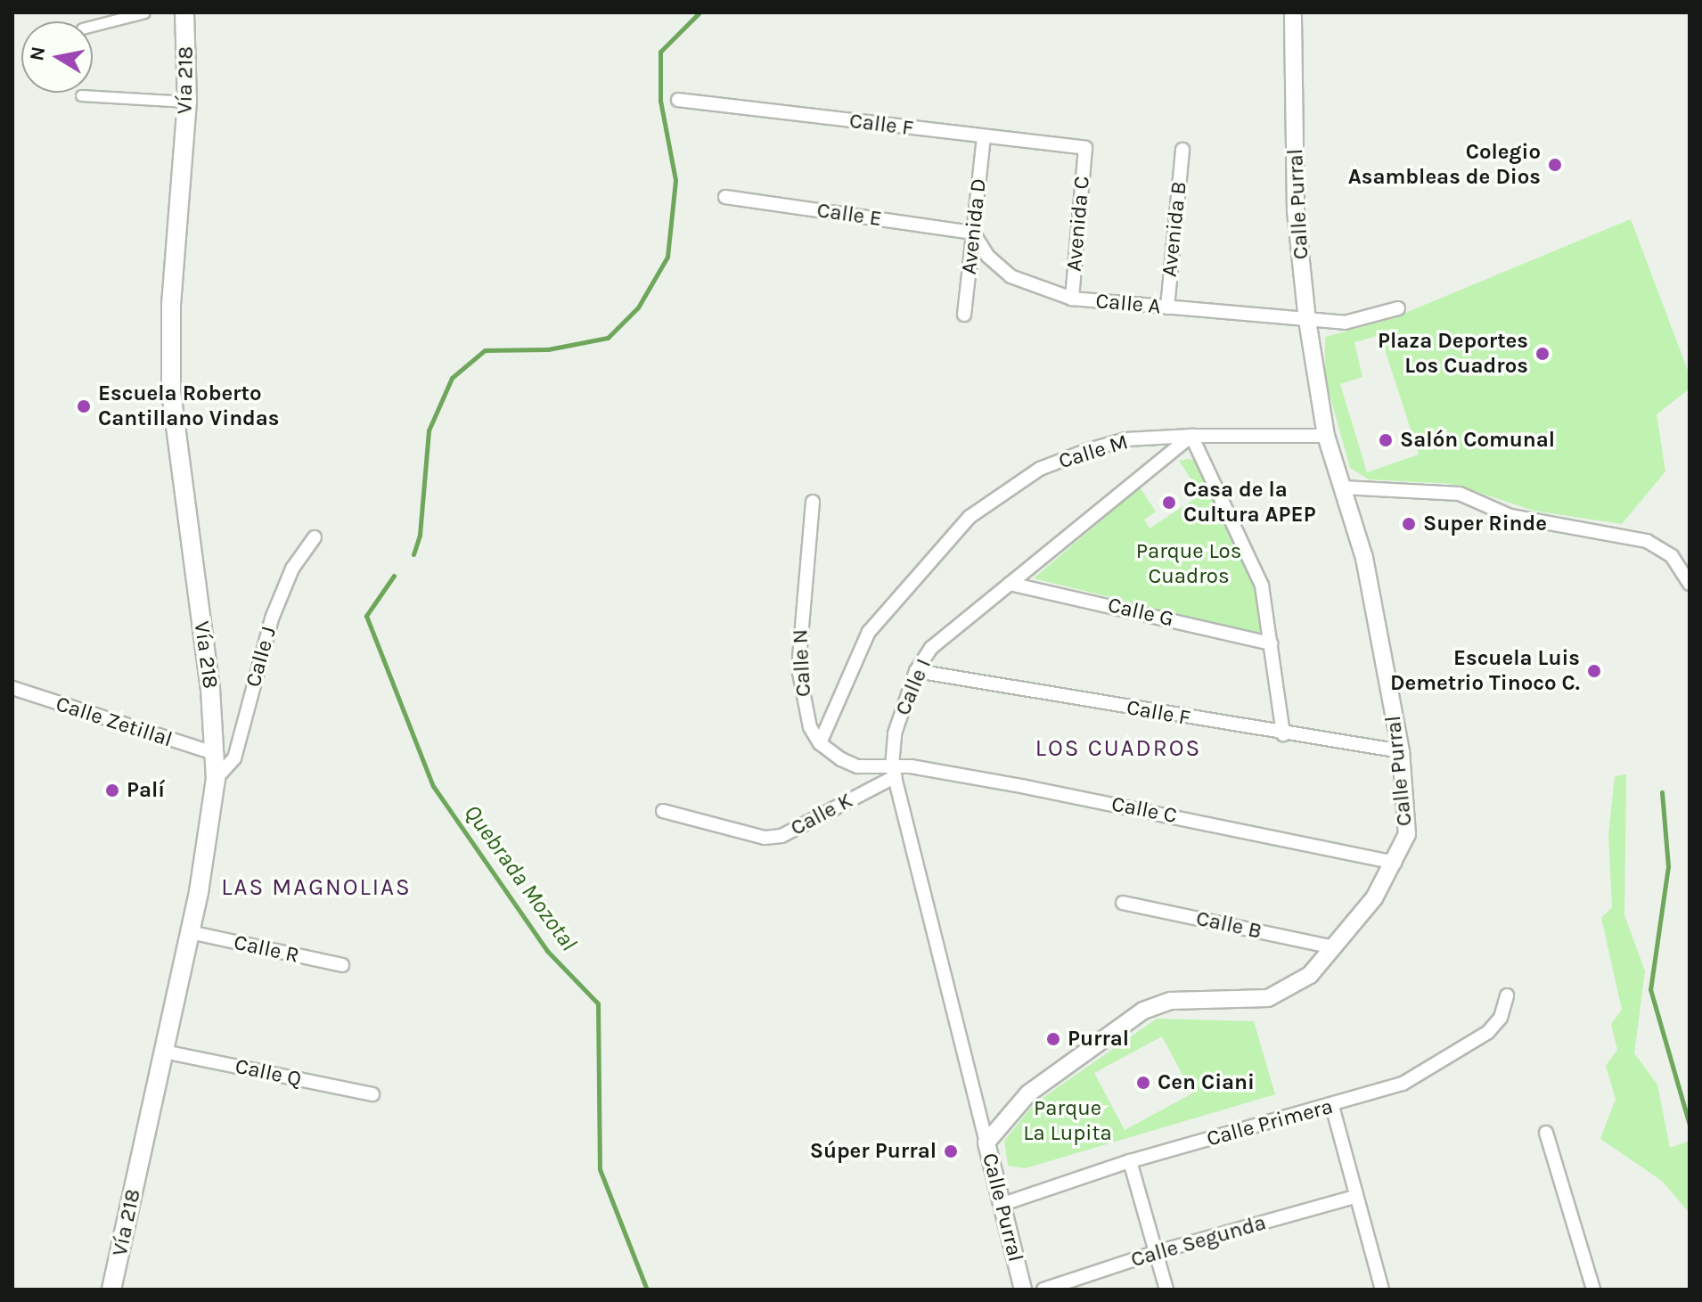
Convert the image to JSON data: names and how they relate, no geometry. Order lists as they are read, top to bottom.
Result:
{
  "streets": {
    "main road": ["Vía 218"],
    "street": [
      "Calle F",
      "Calle Purral",
      "Calle E",
      "Avenida C",
      "Avenida D",
      "Avenida B",
      "Calle A",
      "Calle M",
      "Calle G",
      "Calle J",
      "Calle N",
      "Calle I",
      "Calle Zetillal",
      "Calle C",
      "Calle K",
      "Calle B",
      "Calle R",
      "Calle Q",
      "Calle Primera",
      "Calle Segunda"
    ]
  },
  "crossings": [
    ["Vía 218", "Calle J"],
    ["Vía 218", "Calle Zetillal"],
    ["Vía 218", "Calle R"],
    ["Vía 218", "Calle Q"],
    ["Calle F", "Calle Purral"],
    ["Calle F", "Avenida C"],
    ["Calle F", "Avenida D"],
    ["Calle F", "Calle I"],
    ["Calle Purral", "Calle A"],
    ["Calle Purral", "Calle I"],
    ["Calle Purral", "Calle C"],
    ["Calle Purral", "Calle B"],
    ["Calle Purral", "Calle Primera"],
    ["Calle E", "Avenida D"],
    ["Calle E", "Calle A"],
    ["Avenida C", "Calle A"],
    ["Avenida D", "Calle A"],
    ["Avenida B", "Calle A"],
    ["Calle M", "Calle N"],
    ["Calle M", "Calle I"],
    ["Calle G", "Calle I"],
    ["Calle I", "Calle C"],
    ["Calle I", "Calle K"],
    ["Calle C", "Calle K"]
  ],
  "districts": ["LOS CUADROS", "LAS MAGNOLIAS"],
  "water": ["Quebrada Mozotal"],
  "parks": ["Parque Los Cuadros", "Parque La Lupita"],
  "places": [
    "Colegio Asambleas de Dios",
    "Plaza Deportes Los Cuadros",
    "Escuela Roberto Cantillano Vindas",
    "Salón Comunal",
    "Casa de la Cultura APEP",
    "Super Rinde",
    "Escuela Luis Demetrio Tinoco C.",
    "Palí",
    "Purral",
    "Cen Ciani",
    "Súper Purral"
  ],
  "north": "left"
}
